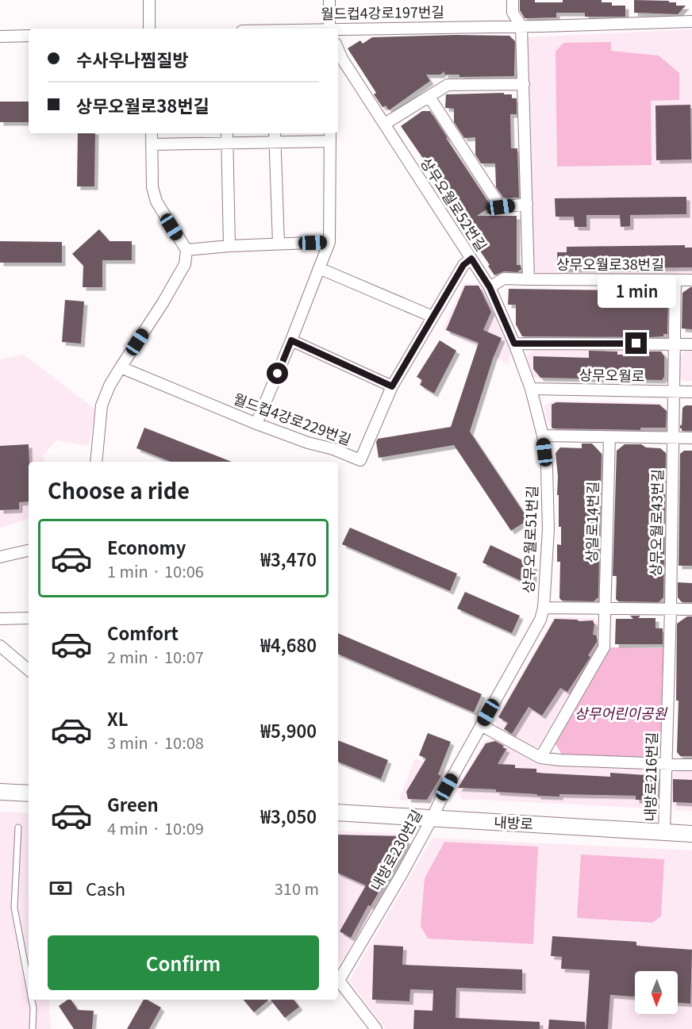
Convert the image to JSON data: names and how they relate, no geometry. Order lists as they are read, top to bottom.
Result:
{
  "streets": {
    "street": [
      "월드컵4강로197번길",
      "상무오월로52번길",
      "상무오월로38번길",
      "상무오월로",
      "월드컵4강로229번길",
      "상일로14번길",
      "상무오월로43번길",
      "상무오월로51번길",
      "내방로216번길",
      "내방로",
      "내방로230번길"
    ]
  },
  "crossings": [
    ["상무오월로52번길", "상무오월로38번길"],
    ["상무오월로52번길", "상무오월로"],
    ["상무오월로52번길", "월드컵4강로229번길"],
    ["상무오월로52번길", "상무오월로51번길"],
    ["상무오월로38번길", "상무오월로43번길"],
    ["상무오월로", "상무오월로43번길"],
    ["상무오월로", "상무오월로51번길"],
    ["상무오월로43번길", "내방로216번길"],
    ["상무오월로51번길", "내방로230번길"],
    ["내방로216번길", "내방로"],
    ["내방로", "내방로230번길"]
  ],
  "parks": ["상무어린이공원"],
  "north": "bottom",
  "page": {
    "banner": ["수사우나찜질방", "상무오월로38번길"],
    "bubble": "1 min",
    "heading": "Choose a ride",
    "list": [
      {
        "name": "Economy",
        "note": "1 min · 10:06",
        "value": "₩3,470"
      },
      {
        "name": "Comfort",
        "note": "2 min · 10:07",
        "value": "₩4,680"
      },
      {
        "name": "XL",
        "note": "3 min · 10:08",
        "value": "₩5,900"
      },
      {
        "name": "Green",
        "note": "4 min · 10:09",
        "value": "₩3,050"
      }
    ],
    "pay": ["Cash", "310 m"],
    "buttons": "Confirm"
  }
}
